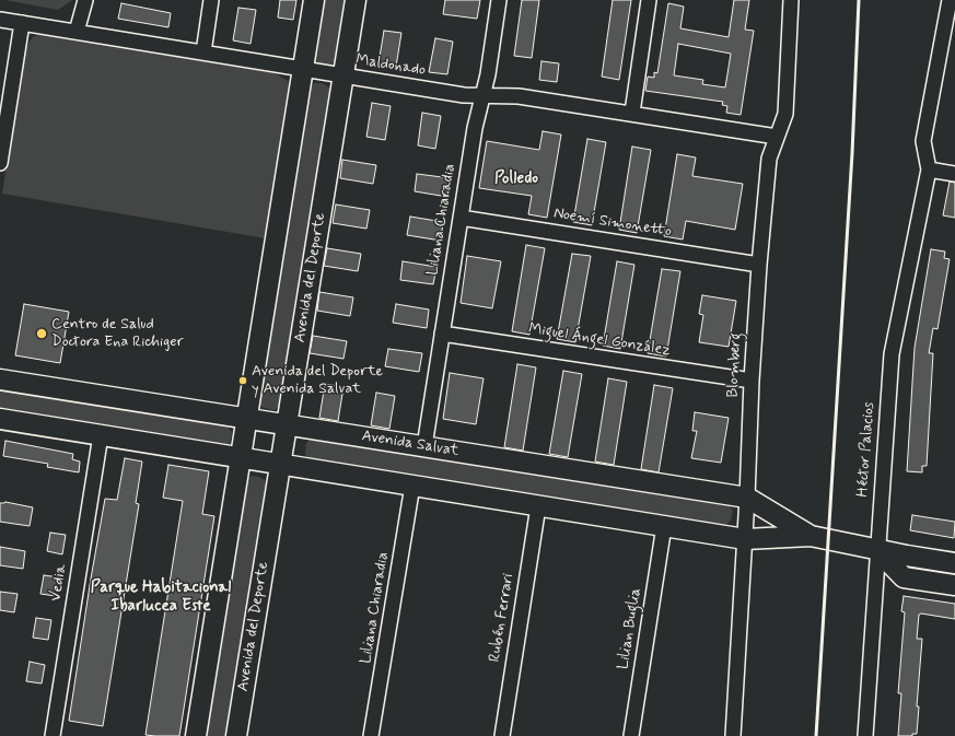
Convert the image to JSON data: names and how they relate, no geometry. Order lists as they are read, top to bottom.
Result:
{
  "streets": {
    "street": [
      "Maldonado",
      "Liliana Chiaradia",
      "Noemí Simonetto",
      "Avenida del Deporte",
      "Miguel Ángel González",
      "Blomberg",
      "Avenida Salvat",
      "Héctor Palacios",
      "Vedia",
      "Rubén Ferrari",
      "Lilian Buglia"
    ]
  },
  "crossings": [
    ["Maldonado", "Liliana Chiaradia"],
    ["Maldonado", "Avenida del Deporte"],
    ["Maldonado", "Blomberg"],
    ["Liliana Chiaradia", "Noemí Simonetto"],
    ["Liliana Chiaradia", "Miguel Ángel González"],
    ["Liliana Chiaradia", "Avenida Salvat"],
    ["Noemí Simonetto", "Blomberg"],
    ["Avenida del Deporte", "Avenida Salvat"],
    ["Miguel Ángel González", "Blomberg"],
    ["Blomberg", "Avenida Salvat"],
    ["Avenida Salvat", "Héctor Palacios"],
    ["Avenida Salvat", "Vedia"],
    ["Avenida Salvat", "Rubén Ferrari"],
    ["Avenida Salvat", "Lilian Buglia"]
  ],
  "districts": ["Polledo", "Parque Habitacional Ibarlucea Este"],
  "places": ["Centro de Salud Doctora Ena Richiger", "Avenida del Deporte y Avenida Salvat"]
}
